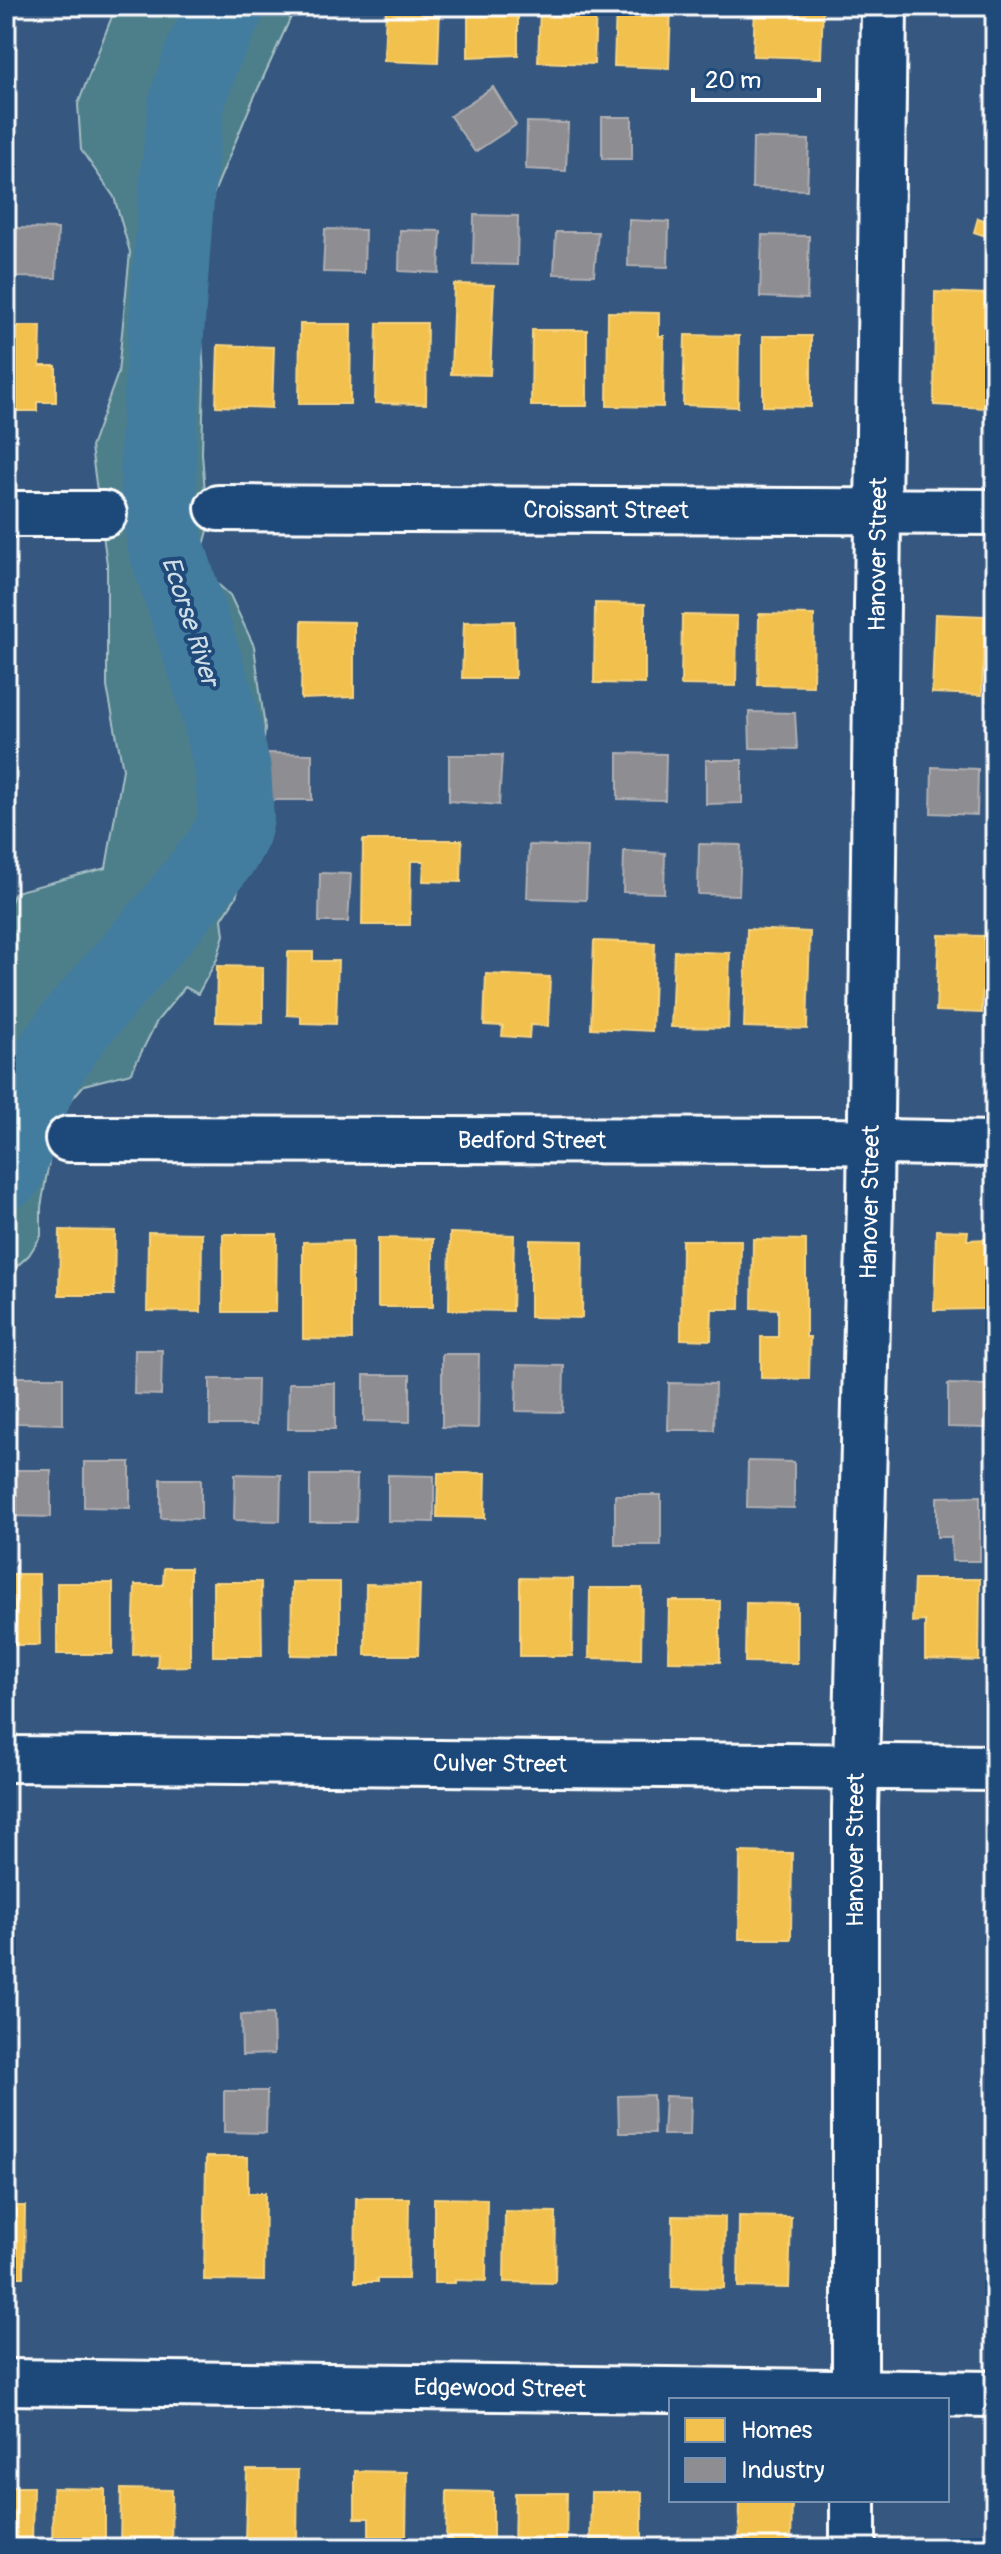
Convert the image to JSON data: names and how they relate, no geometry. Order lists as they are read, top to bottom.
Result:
{
  "streets": {
    "street": [
      "Croissant Street",
      "Hanover Street",
      "Bedford Street",
      "Culver Street",
      "Edgewood Street"
    ]
  },
  "crossings": [
    ["Croissant Street", "Hanover Street"],
    ["Hanover Street", "Bedford Street"],
    ["Hanover Street", "Culver Street"],
    ["Hanover Street", "Edgewood Street"]
  ],
  "water": ["Ecorse River"],
  "legend": ["Homes", "Industry"],
  "scale_bar": "20 m"
}
